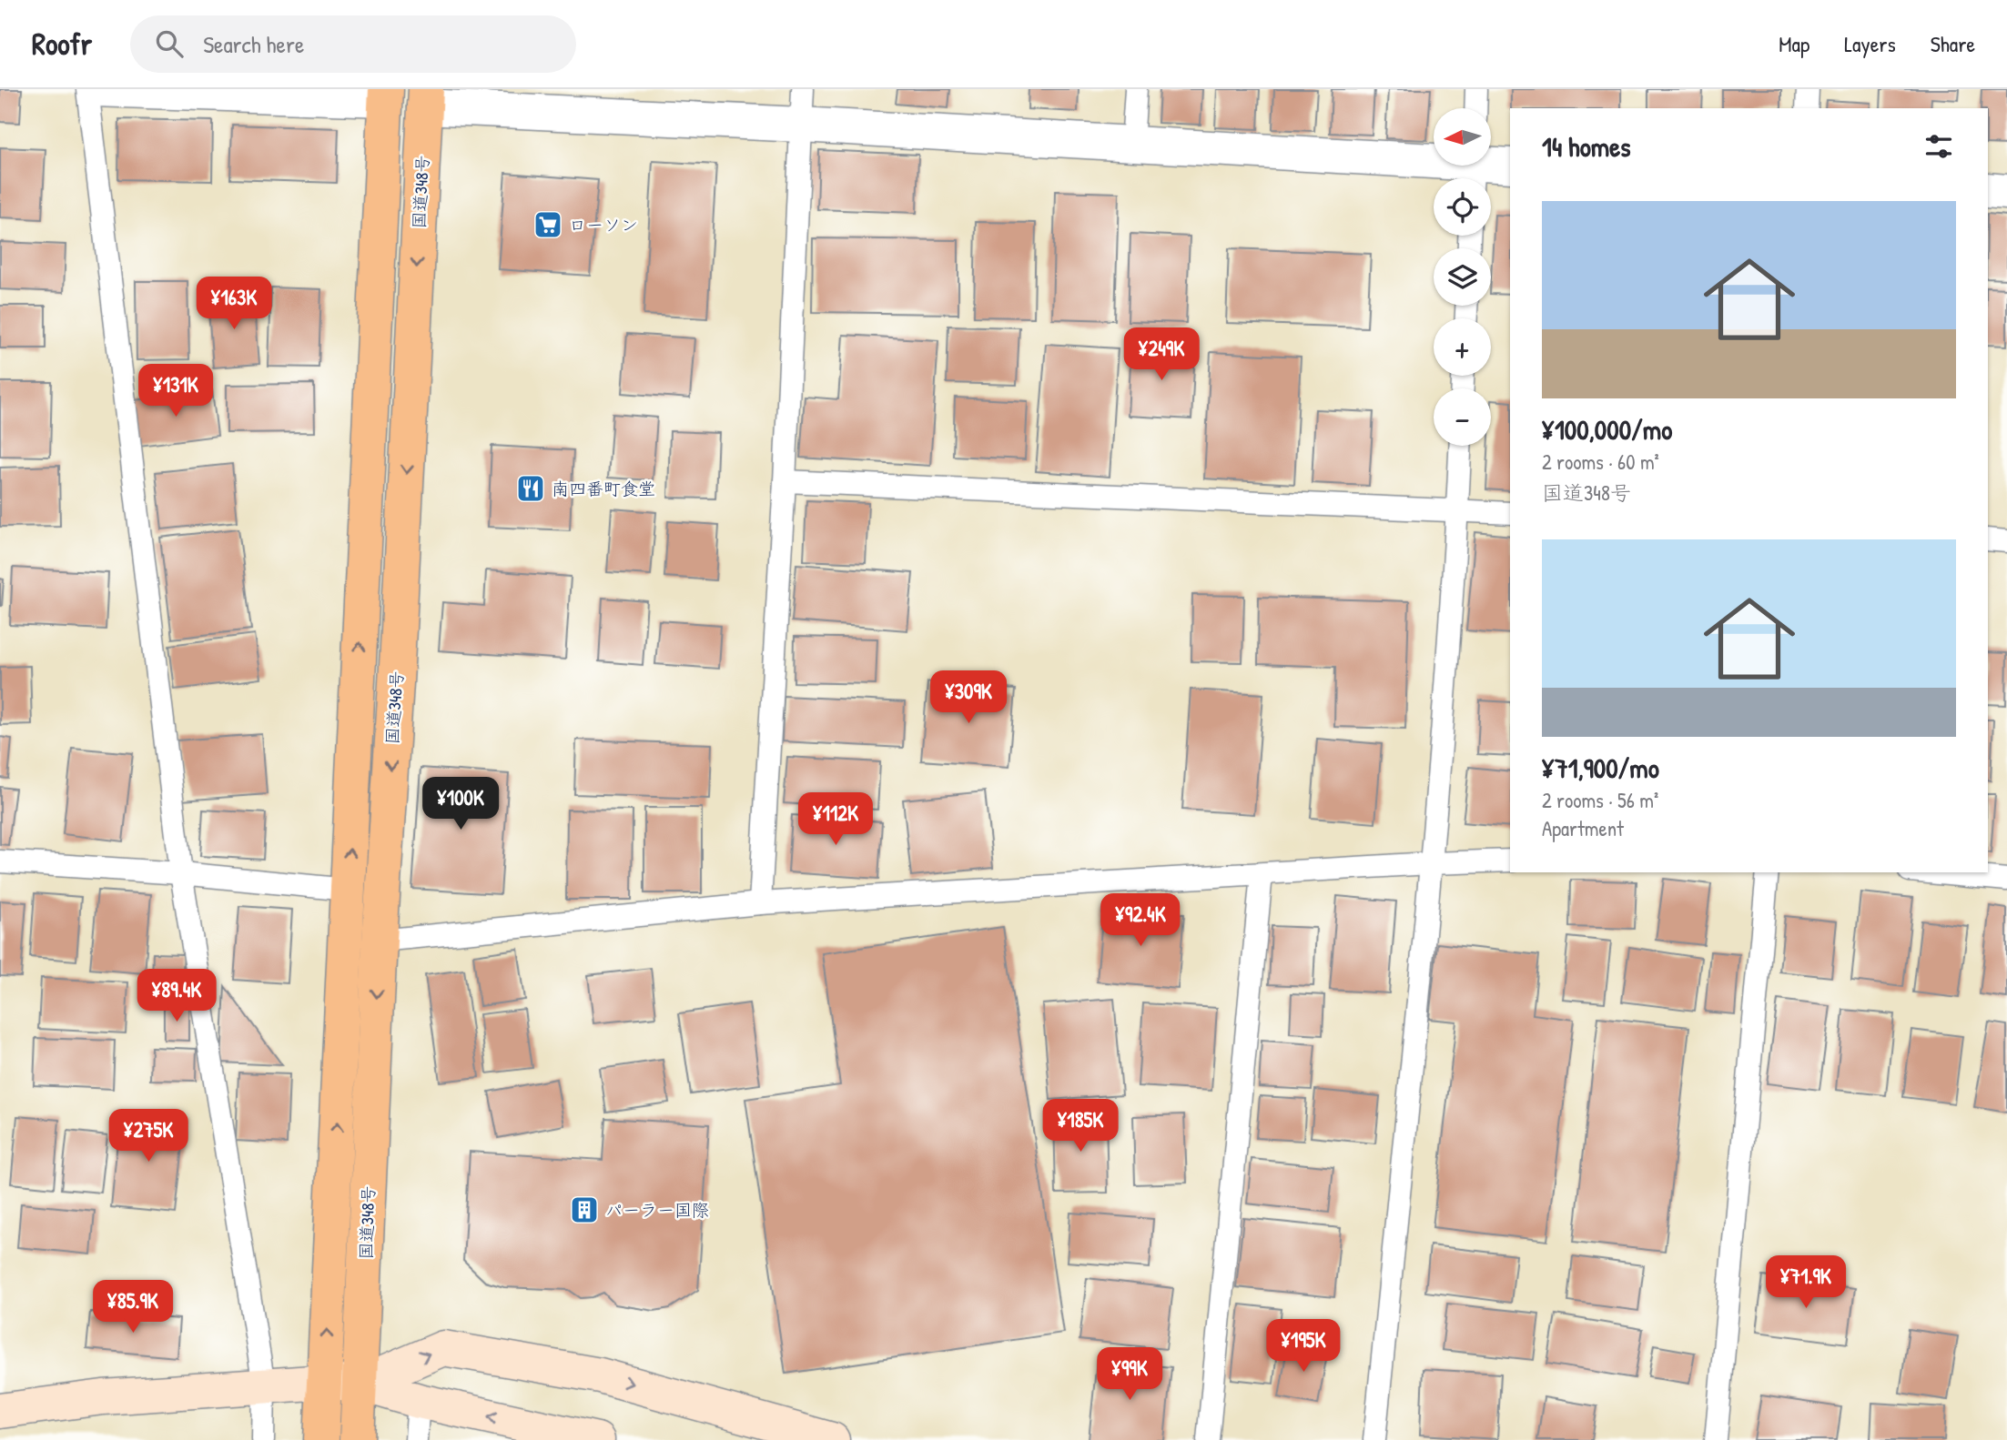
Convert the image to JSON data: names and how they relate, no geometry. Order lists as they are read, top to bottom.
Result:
{
  "streets": {
    "highway": ["国道348号"]
  },
  "places": {
    "supermarket": ["ローソン"],
    "restaurant": ["南四番町食堂"],
    "building": ["パーラー国際"]
  },
  "north": "left",
  "page": {
    "header": "Roofr",
    "search": "Search here",
    "nav": ["Map", "Layers", "Share"],
    "map_buttons": ["+", "−"],
    "heading": "14 homes",
    "list": [
      {
        "name": "¥100,000/mo",
        "note": "2 rooms · 60 m² · 国道348号"
      },
      {
        "name": "¥71,900/mo",
        "note": "2 rooms · 56 m² · Apartment"
      }
    ],
    "price": [
      "¥163K",
      "¥249K",
      "¥131K",
      "¥309K",
      "¥100K",
      "¥112K",
      "¥92.4K",
      "¥89.4K",
      "¥185K",
      "¥275K",
      "¥71.9K",
      "¥85.9K",
      "¥195K",
      "¥99K"
    ]
  }
}
